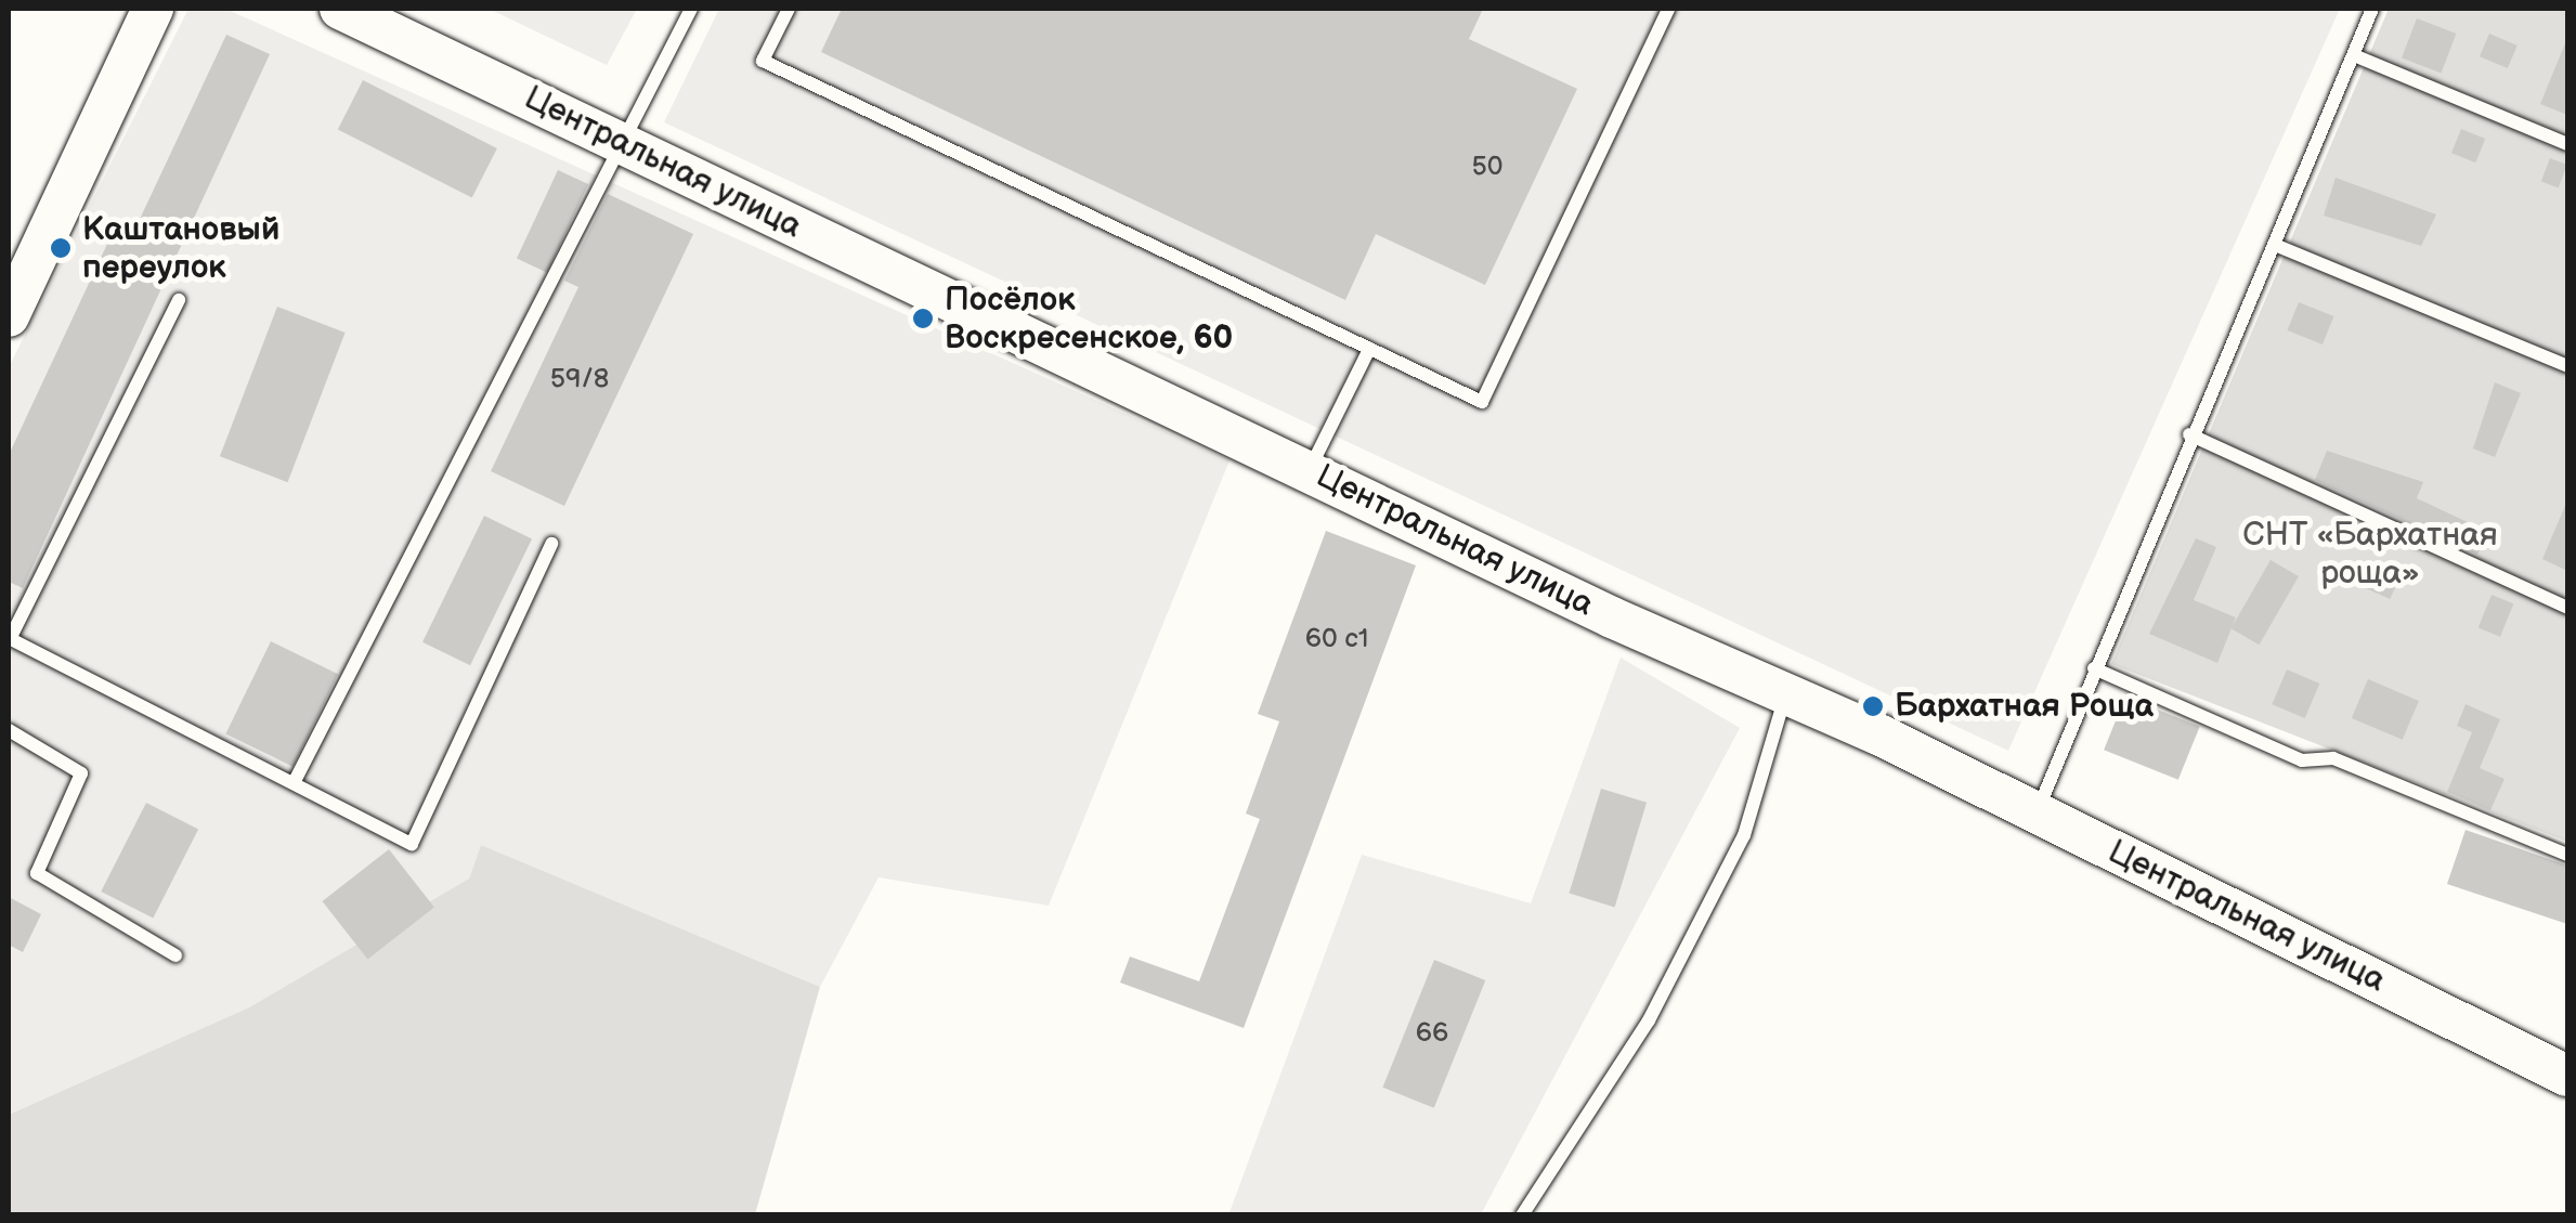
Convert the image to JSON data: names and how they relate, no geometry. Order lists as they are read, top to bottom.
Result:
{
  "streets": {
    "main road": ["Центральная улица"]
  },
  "parks": ["СНТ «Бархатная роща»"],
  "places": ["Каштановый переулок", "Посёлок Воскресенское, 60", "Бархатная Роща"],
  "house_numbers": [
    "50",
    "59/8",
    "60 с1",
    "66"
  ]
}
